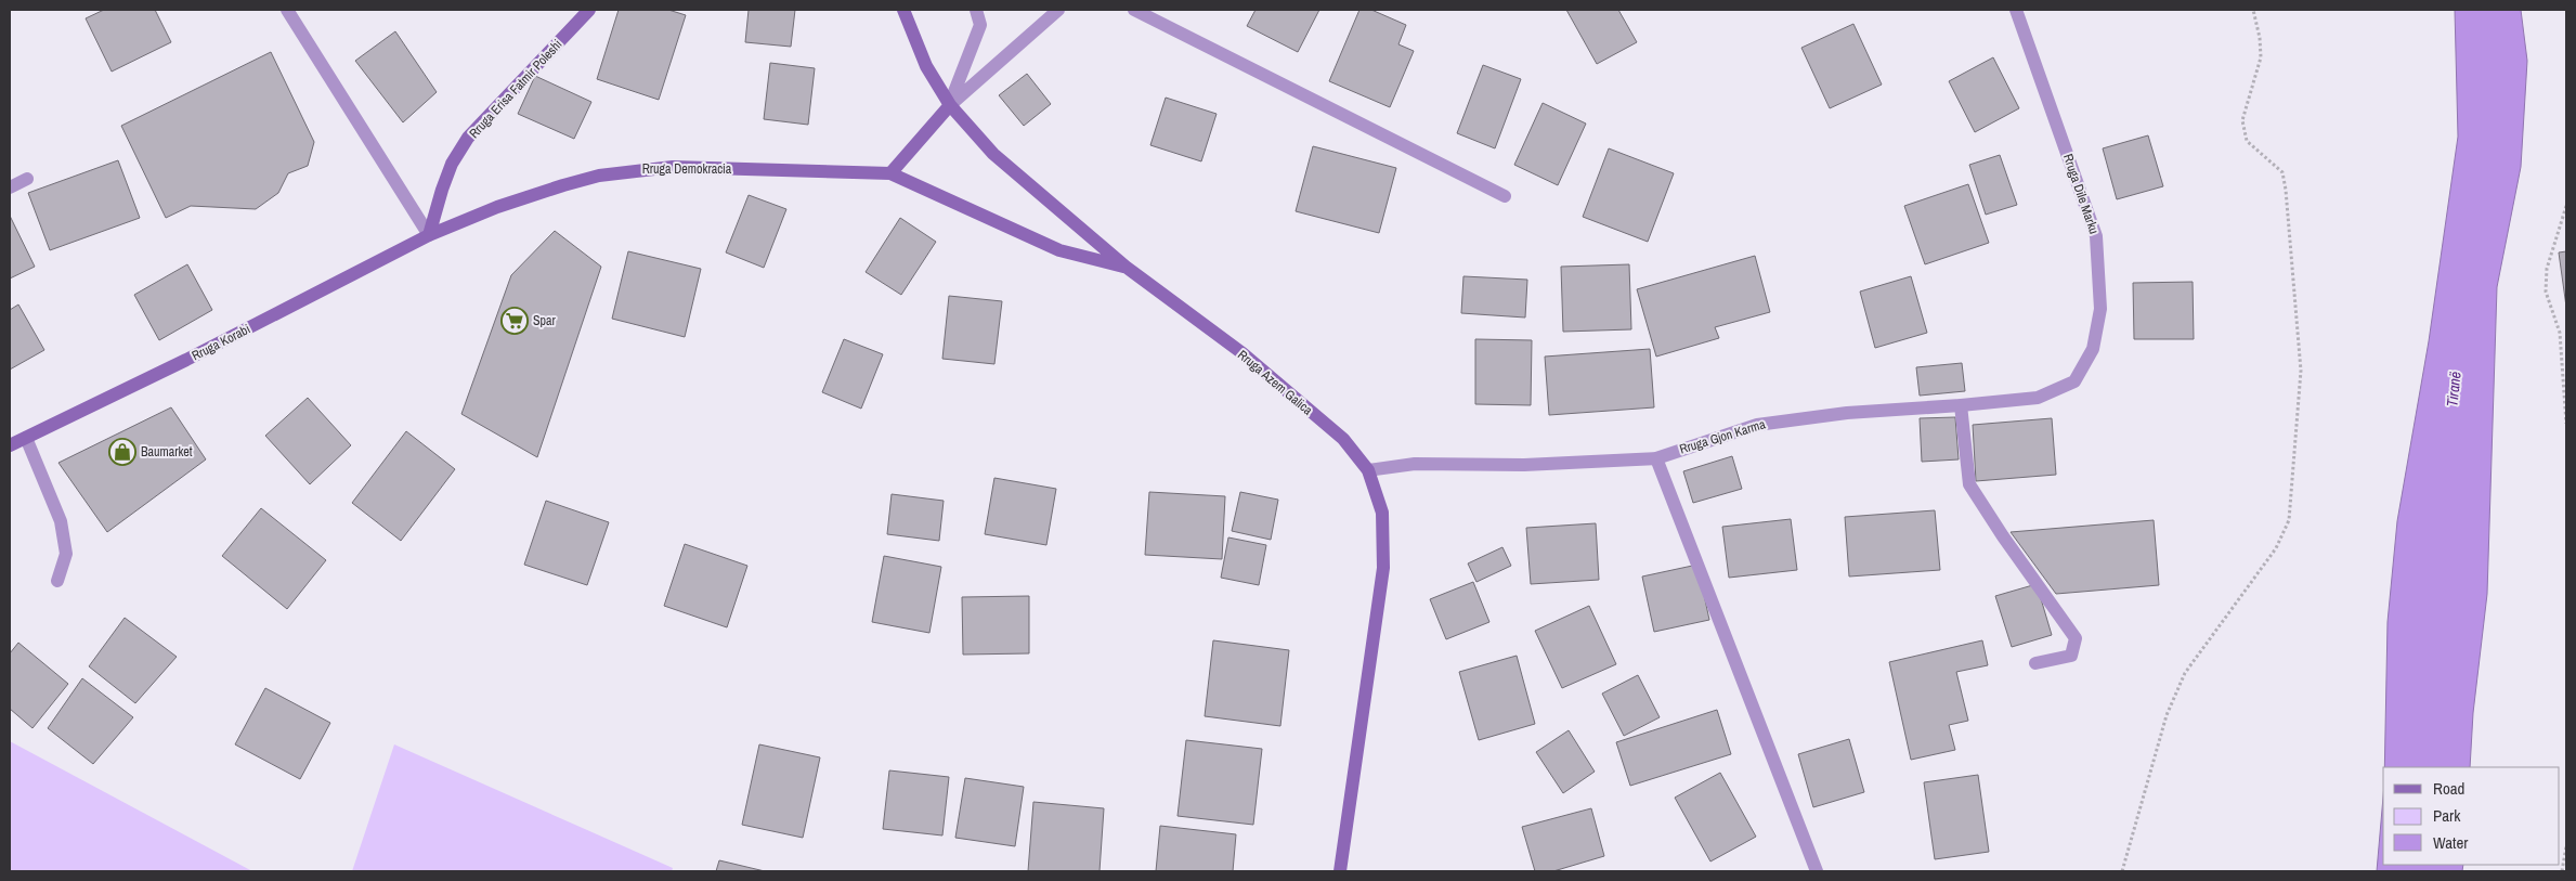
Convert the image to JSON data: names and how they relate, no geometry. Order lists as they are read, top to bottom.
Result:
{
  "streets": {
    "street": [
      "Rruga Erisa Fatmir Poleshi",
      "Rruga Demokracia",
      "Rruga Dile Marku",
      "Rruga Korabi",
      "Rruga Azem Galica",
      "Rruga Gjon Karma"
    ]
  },
  "crossings": [
    ["Rruga Erisa Fatmir Poleshi", "Rruga Demokracia"],
    ["Rruga Erisa Fatmir Poleshi", "Rruga Korabi"],
    ["Rruga Demokracia", "Rruga Korabi"],
    ["Rruga Demokracia", "Rruga Azem Galica"],
    ["Rruga Dile Marku", "Rruga Gjon Karma"],
    ["Rruga Azem Galica", "Rruga Gjon Karma"]
  ],
  "water": ["Tiranë"],
  "places": {
    "supermarket": ["Spar"],
    "shop": ["Baumarket"]
  },
  "legend": ["Road", "Park", "Water"]
}
